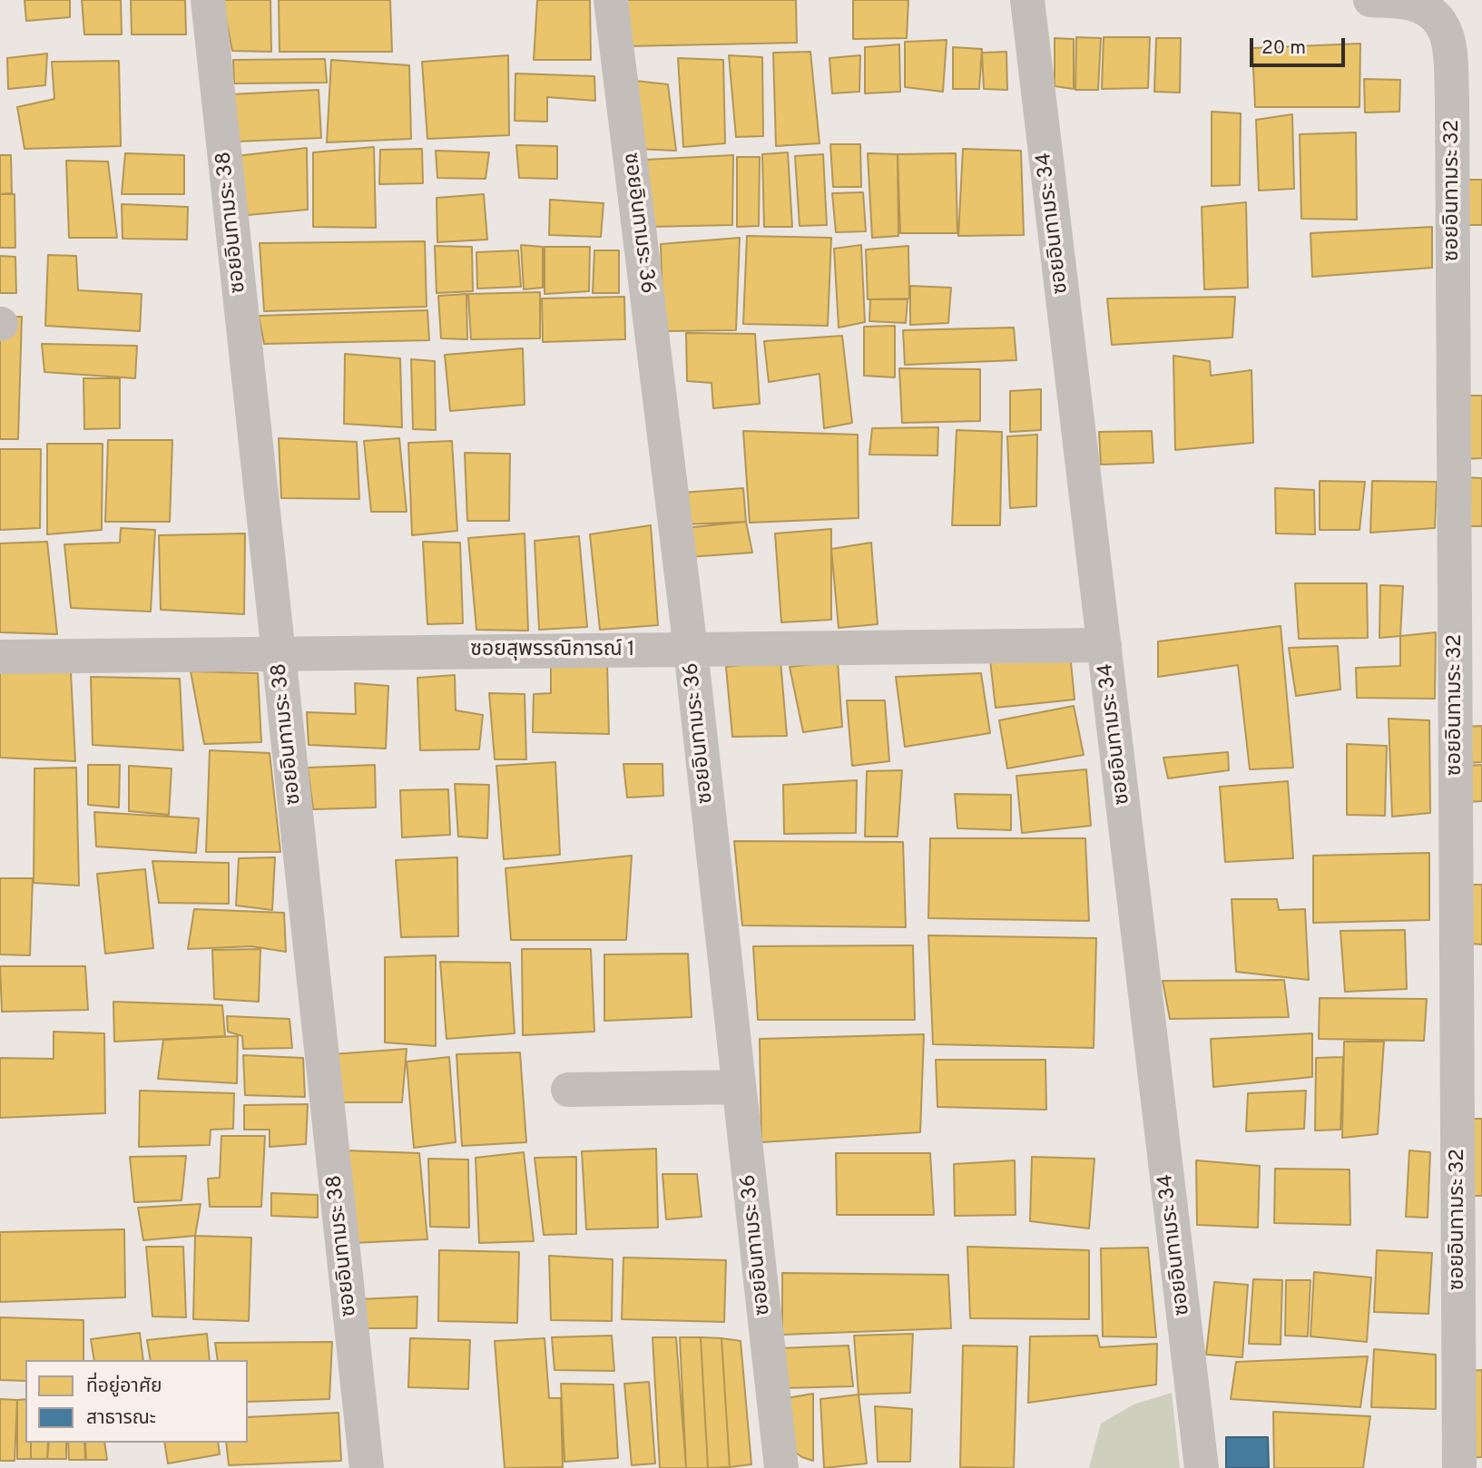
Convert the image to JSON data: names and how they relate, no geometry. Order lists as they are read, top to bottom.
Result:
{
  "streets": {
    "street": [
      "ซอยอินทามระ 32",
      "ซอยอินทามระ 38",
      "ซอยอินทามระ 36",
      "ซอยอินทามระ 34",
      "ซอยสุพรรณิการณ์ 1"
    ]
  },
  "crossings": [
    ["ซอยอินทามระ 38", "ซอยสุพรรณิการณ์ 1"],
    ["ซอยอินทามระ 36", "ซอยสุพรรณิการณ์ 1"],
    ["ซอยอินทามระ 34", "ซอยสุพรรณิการณ์ 1"]
  ],
  "legend": ["ที่อยู่อาศัย", "สาธารณะ"],
  "scale_bar": "20 m"
}
